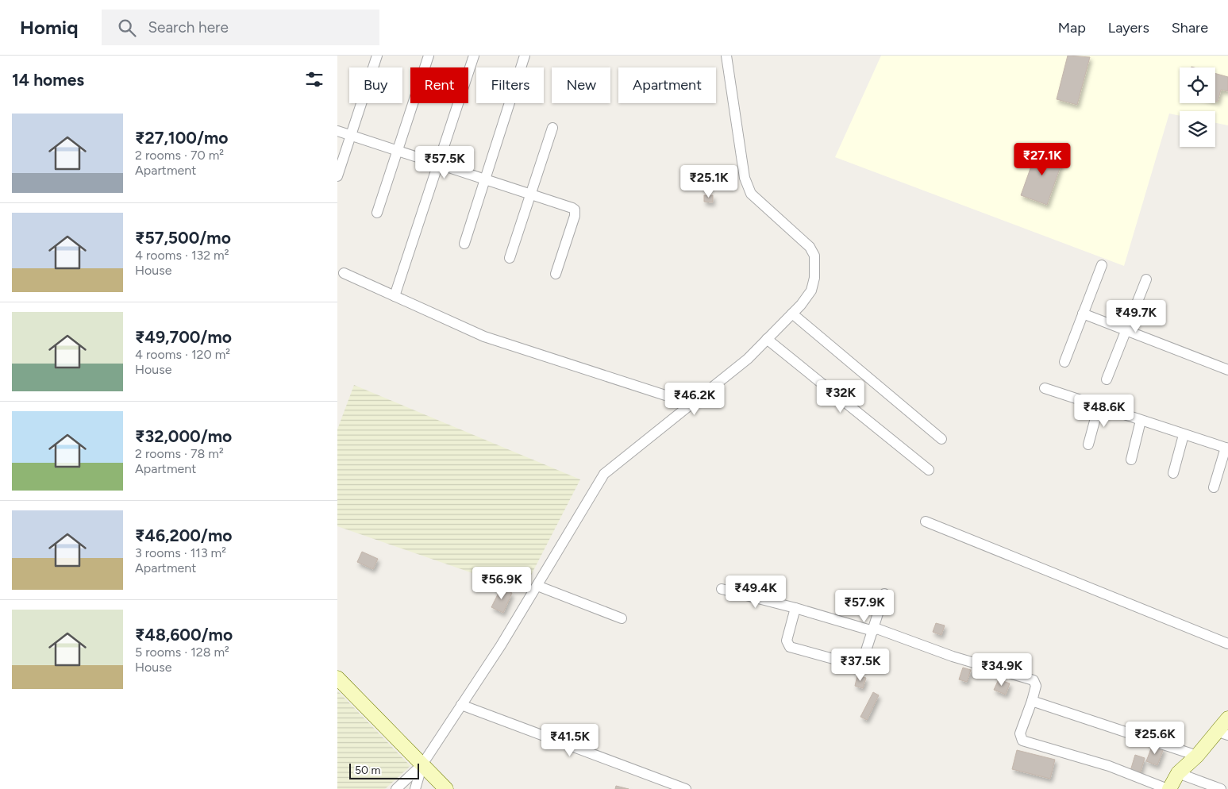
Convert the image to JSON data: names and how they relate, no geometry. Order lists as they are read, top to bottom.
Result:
{
  "scale_bar": "50 m",
  "page": {
    "header": "Homiq",
    "search": "Search here",
    "nav": ["Map", "Layers", "Share"],
    "heading": "14 homes",
    "chip": [
      "Buy",
      "Rent",
      "Filters",
      "New",
      "Apartment"
    ],
    "list": [
      {
        "name": "₹27,100/mo",
        "note": "2 rooms · 70 m² · Apartment"
      },
      {
        "name": "₹57,500/mo",
        "note": "4 rooms · 132 m² · House"
      },
      {
        "name": "₹49,700/mo",
        "note": "4 rooms · 120 m² · House"
      },
      {
        "name": "₹32,000/mo",
        "note": "2 rooms · 78 m² · Apartment"
      },
      {
        "name": "₹46,200/mo",
        "note": "3 rooms · 113 m² · Apartment"
      },
      {
        "name": "₹48,600/mo",
        "note": "5 rooms · 128 m² · House"
      }
    ],
    "price": [
      "₹27.1K",
      "₹57.5K",
      "₹25.1K",
      "₹49.7K",
      "₹32K",
      "₹46.2K",
      "₹48.6K",
      "₹56.9K",
      "₹49.4K",
      "₹57.9K",
      "₹37.5K",
      "₹34.9K",
      "₹25.6K",
      "₹41.5K"
    ],
    "scale": "50 m"
  }
}
